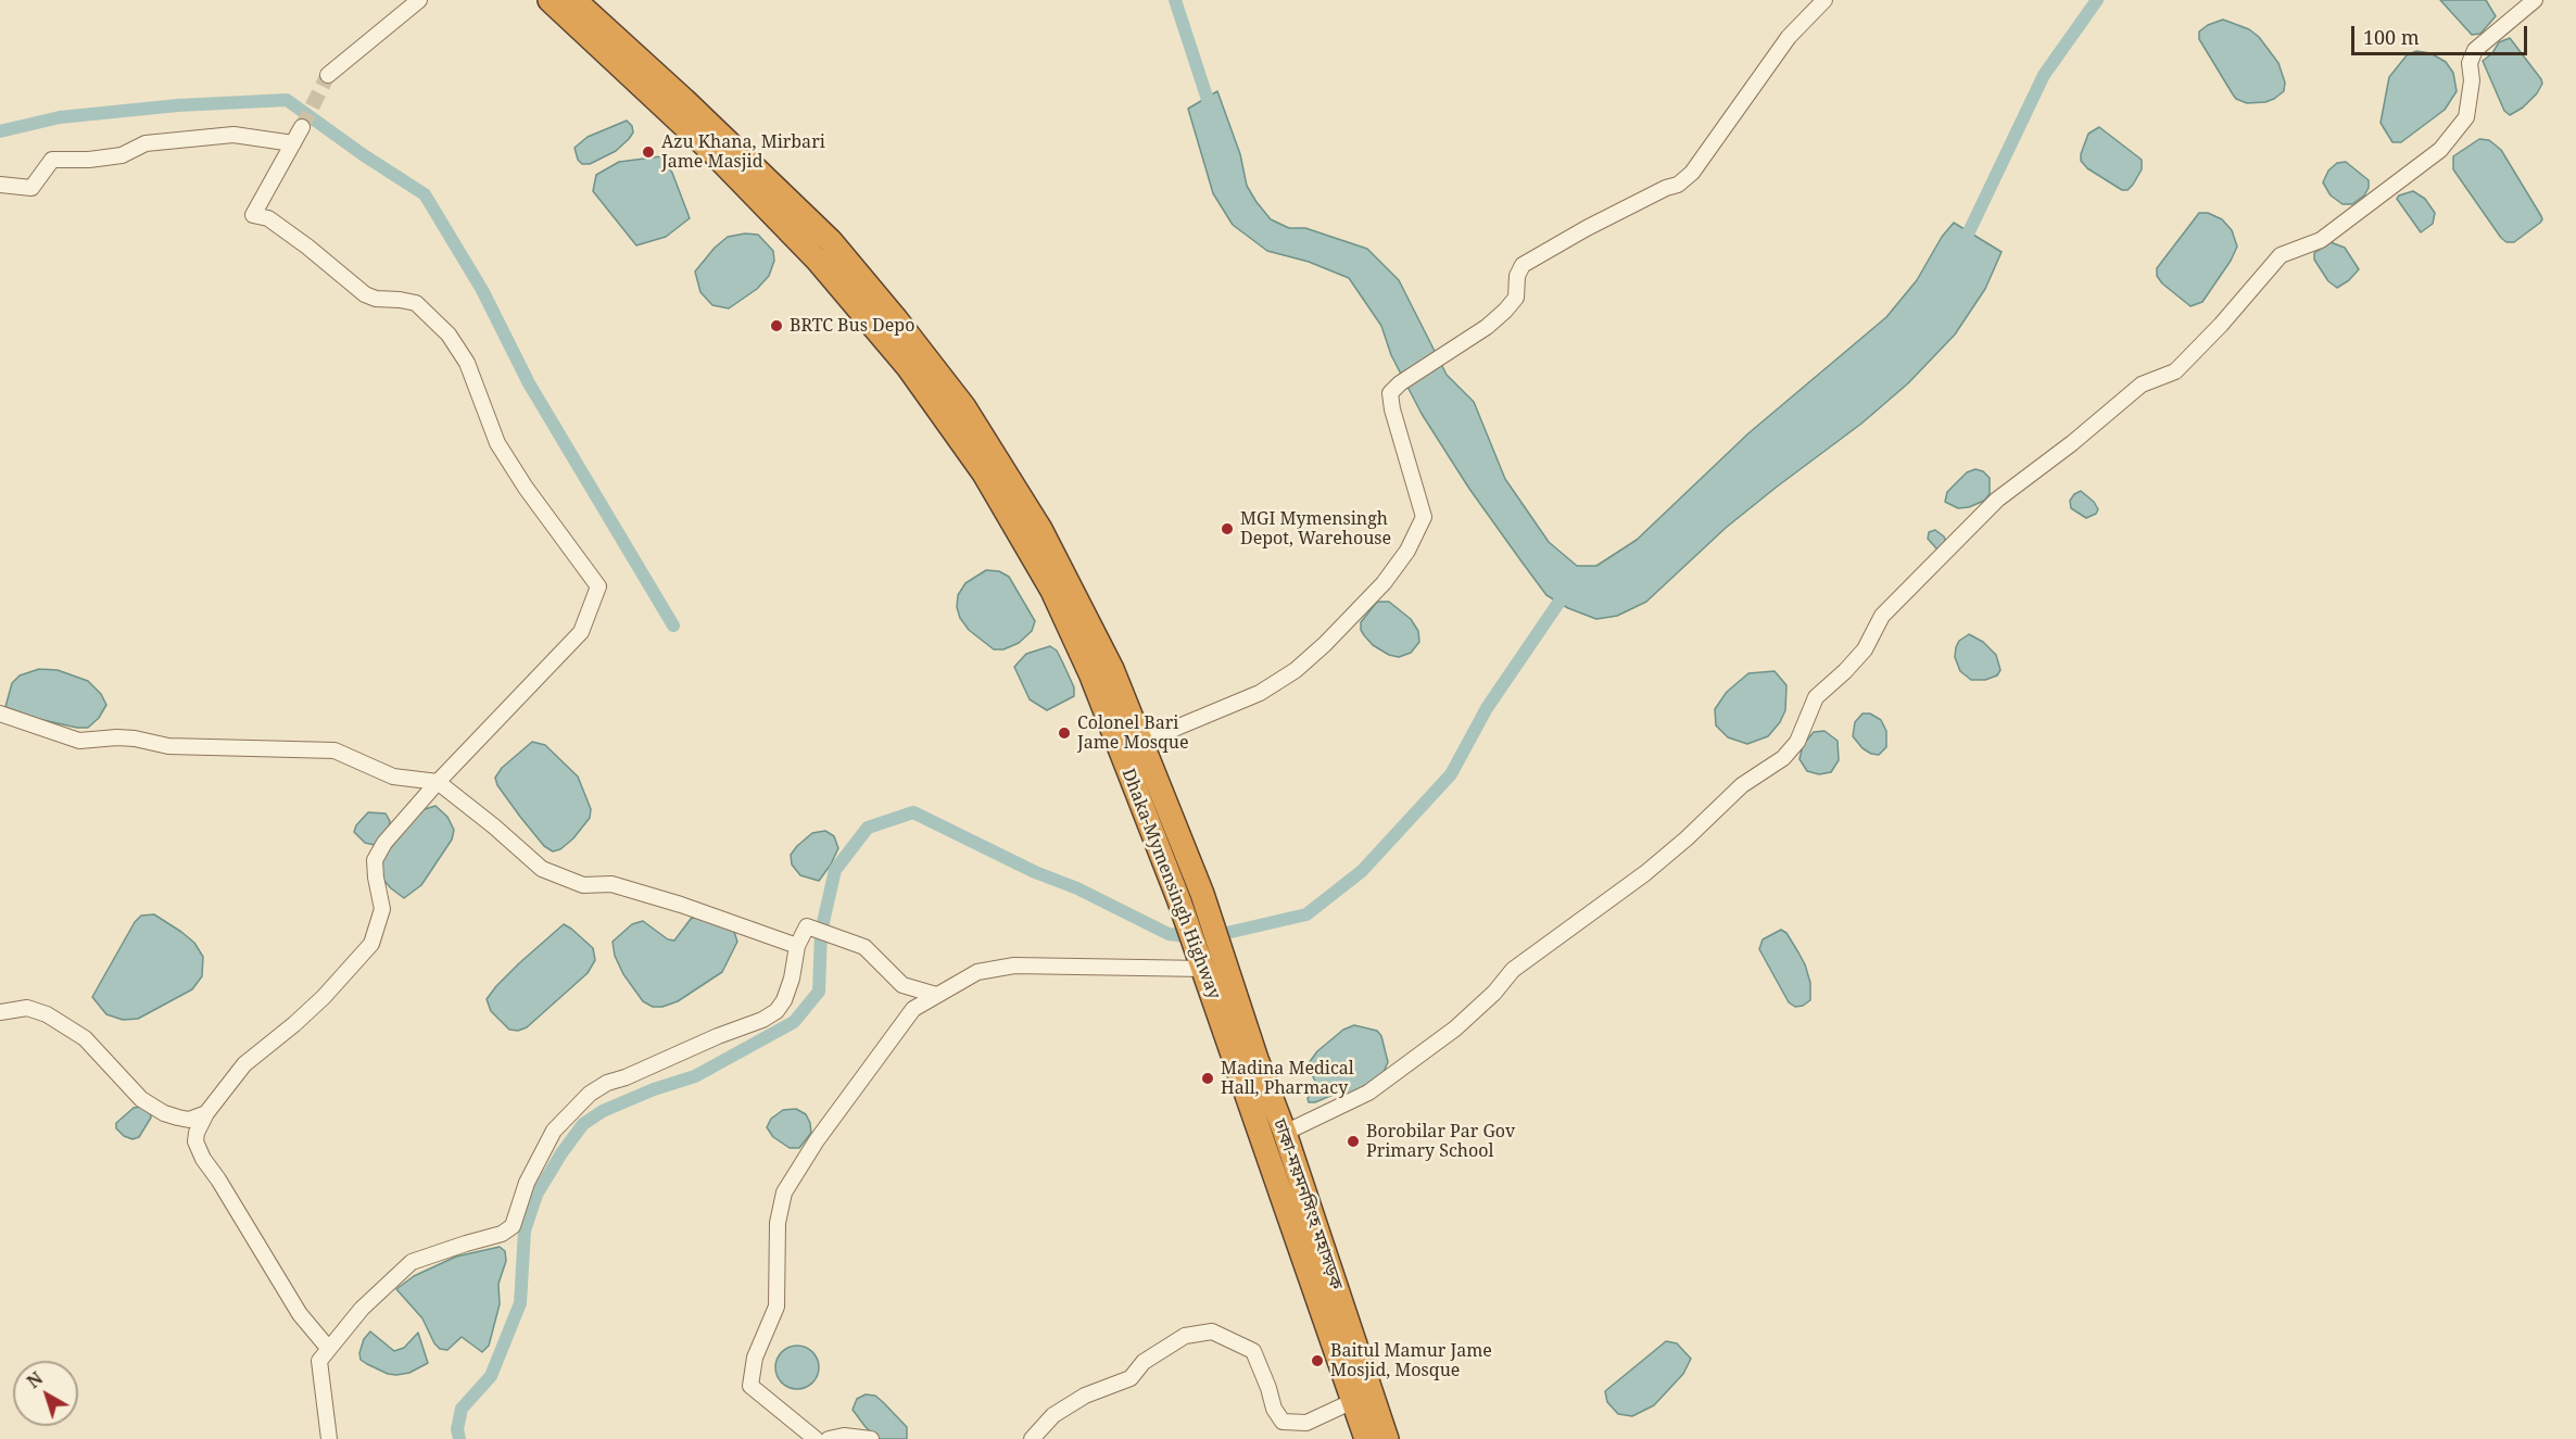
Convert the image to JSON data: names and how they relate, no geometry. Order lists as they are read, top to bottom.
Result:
{
  "streets": {
    "highway": ["Dhaka-Mymensingh Highway", "ঢাকা-ময়মনসিংহ মহাসড়ক"]
  },
  "crossings": [
    ["Dhaka-Mymensingh Highway", "ঢাকা-ময়মনসিংহ মহাসড়ক"]
  ],
  "places": [
    "Azu Khana, Mirbari Jame Masjid",
    "BRTC Bus Depo",
    "MGI Mymensingh Depot, Warehouse",
    "Colonel Bari Jame Mosque",
    "Madina Medical Hall, Pharmacy",
    "Borobilar Par Gov Primary School",
    "Baitul Mamur Jame Mosjid, Mosque"
  ],
  "scale_bar": "100 m",
  "north": "top left"
}
